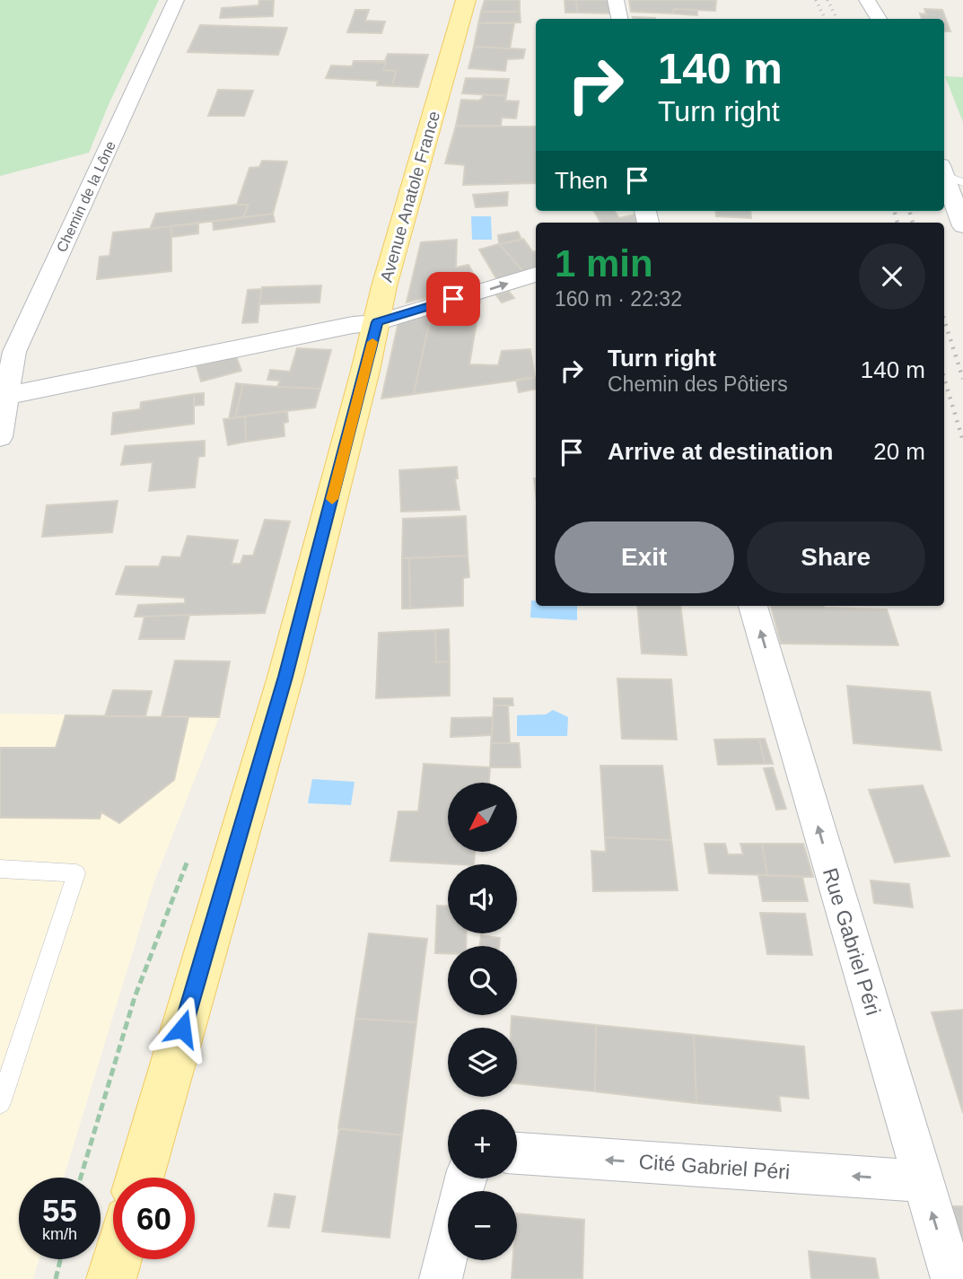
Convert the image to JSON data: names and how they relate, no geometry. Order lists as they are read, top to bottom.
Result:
{
  "streets": {
    "main road": ["Avenue Anatole France"],
    "street": ["Chemin de la Lône", "Rue Gabriel Péri", "Cité Gabriel Péri"]
  },
  "crossings": [
    ["Rue Gabriel Péri", "Cité Gabriel Péri"]
  ],
  "one_way": ["Rue Gabriel Péri", "Cité Gabriel Péri"],
  "north": "bottom left",
  "page": {
    "turn": ["140 m", "Turn right"],
    "then": "Then",
    "heading": ["1 min", "160 m · 22:32"],
    "list": [
      {
        "name": "Turn right",
        "note": "Chemin des Pôtiers",
        "value": "140 m"
      },
      {
        "name": "Arrive at destination",
        "value": "20 m"
      }
    ],
    "buttons": ["Exit", "Share"],
    "map_buttons": ["+", "−"],
    "speed": "55 km/h",
    "limit": "60"
  }
}
